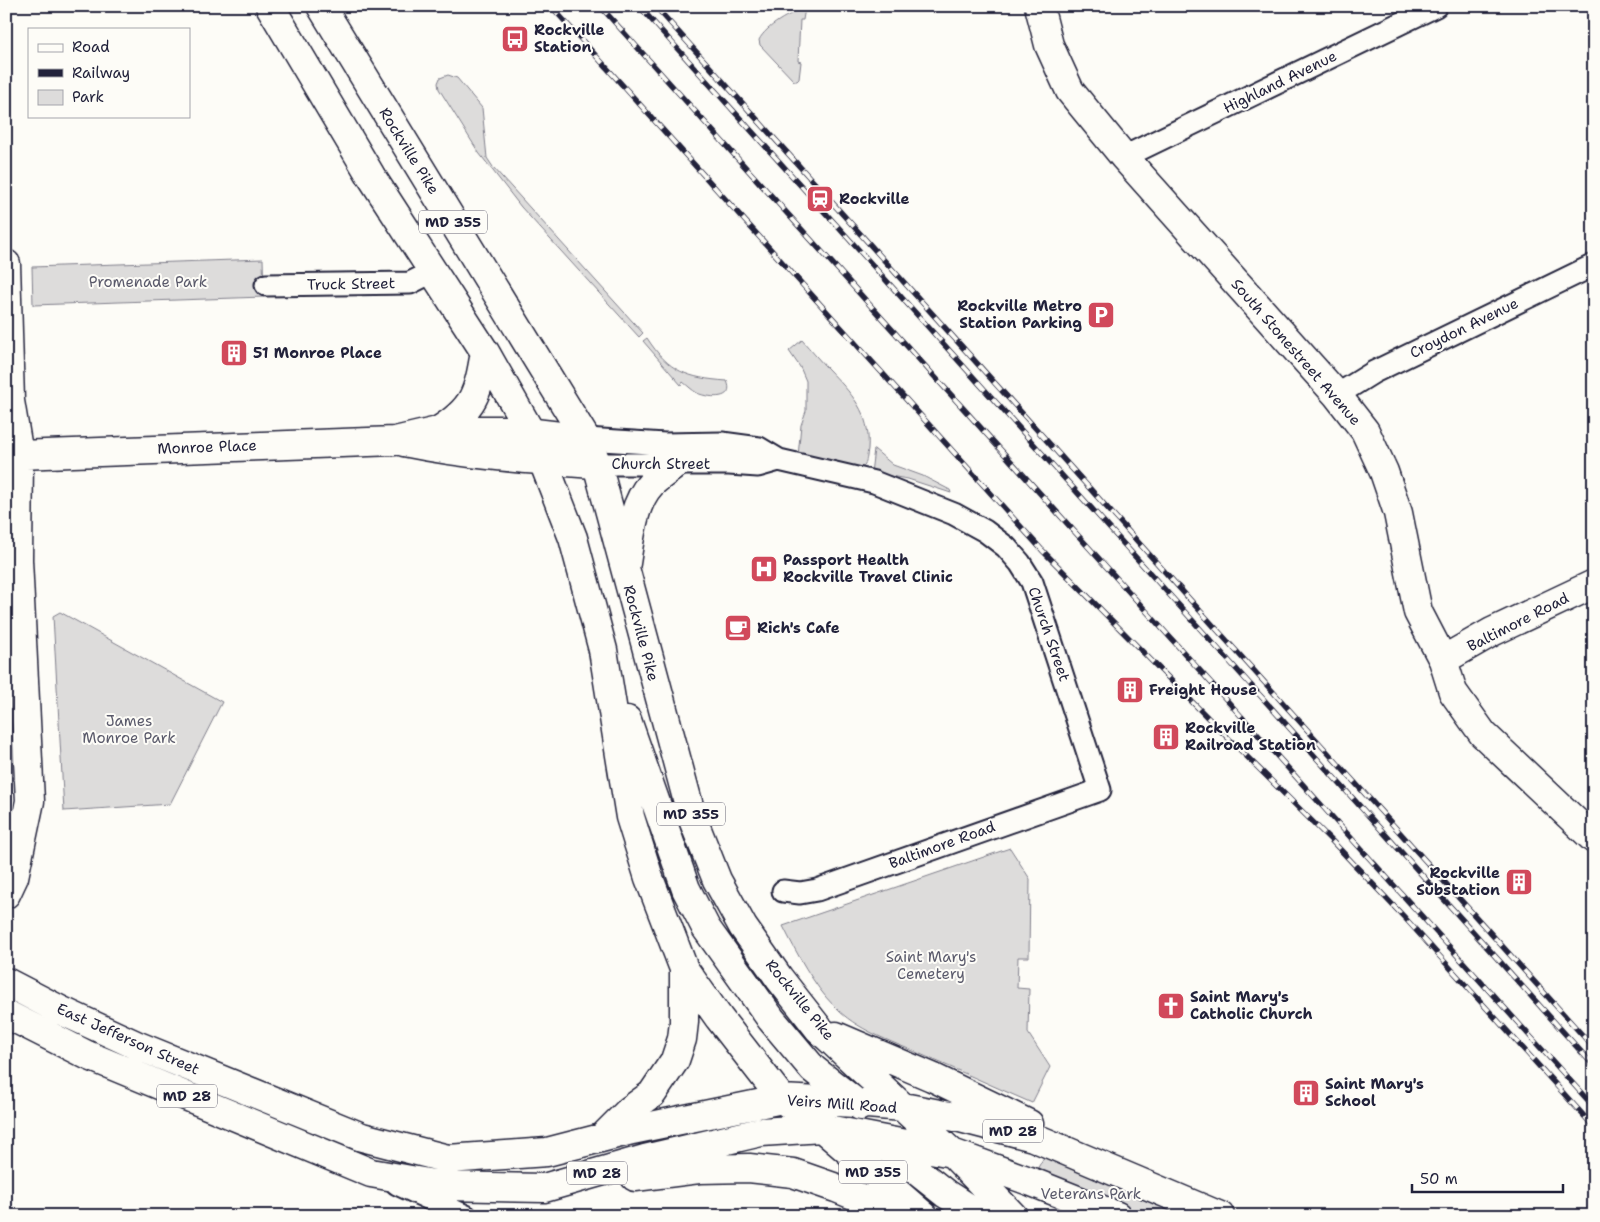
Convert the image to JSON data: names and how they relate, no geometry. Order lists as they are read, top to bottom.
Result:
{
  "streets": {
    "main road": [
      "Rockville Pike",
      "MD 355",
      "South Stonestreet Avenue",
      "Monroe Place",
      "Church Street",
      "Baltimore Road",
      "East Jefferson Street",
      "MD 28",
      "Veirs Mill Road"
    ],
    "street": ["Highland Avenue", "Truck Street", "Croydon Avenue"]
  },
  "crossings": [
    ["Highland Avenue", "South Stonestreet Avenue"],
    ["Rockville Pike", "Monroe Place"],
    ["Rockville Pike", "Church Street"],
    ["Rockville Pike", "Veirs Mill Road"],
    ["MD 355", "Truck Street"],
    ["MD 355", "Monroe Place"],
    ["MD 355", "Church Street"],
    ["MD 355", "Veirs Mill Road"],
    ["Croydon Avenue", "South Stonestreet Avenue"],
    ["South Stonestreet Avenue", "Baltimore Road"],
    ["Monroe Place", "Church Street"],
    ["Church Street", "Baltimore Road"],
    ["East Jefferson Street", "Veirs Mill Road"]
  ],
  "parks": [
    "Promenade Park",
    "James Monroe Park",
    "Saint Mary's Cemetery",
    "Veterans Park"
  ],
  "places": {
    "bus stop": ["Rockville Station"],
    "station": ["Rockville"],
    "parking": ["Rockville Metro Station Parking"],
    "building": [
      "51 Monroe Place",
      "Freight House",
      "Rockville Railroad Station",
      "Rockville Substation",
      "Saint Mary's School"
    ],
    "hospital": ["Passport Health Rockville Travel Clinic"],
    "cafe": ["Rich's Cafe"],
    "church": ["Saint Mary's Catholic Church"]
  },
  "legend": ["Road", "Railway", "Park"],
  "scale_bar": "50 m"
}
